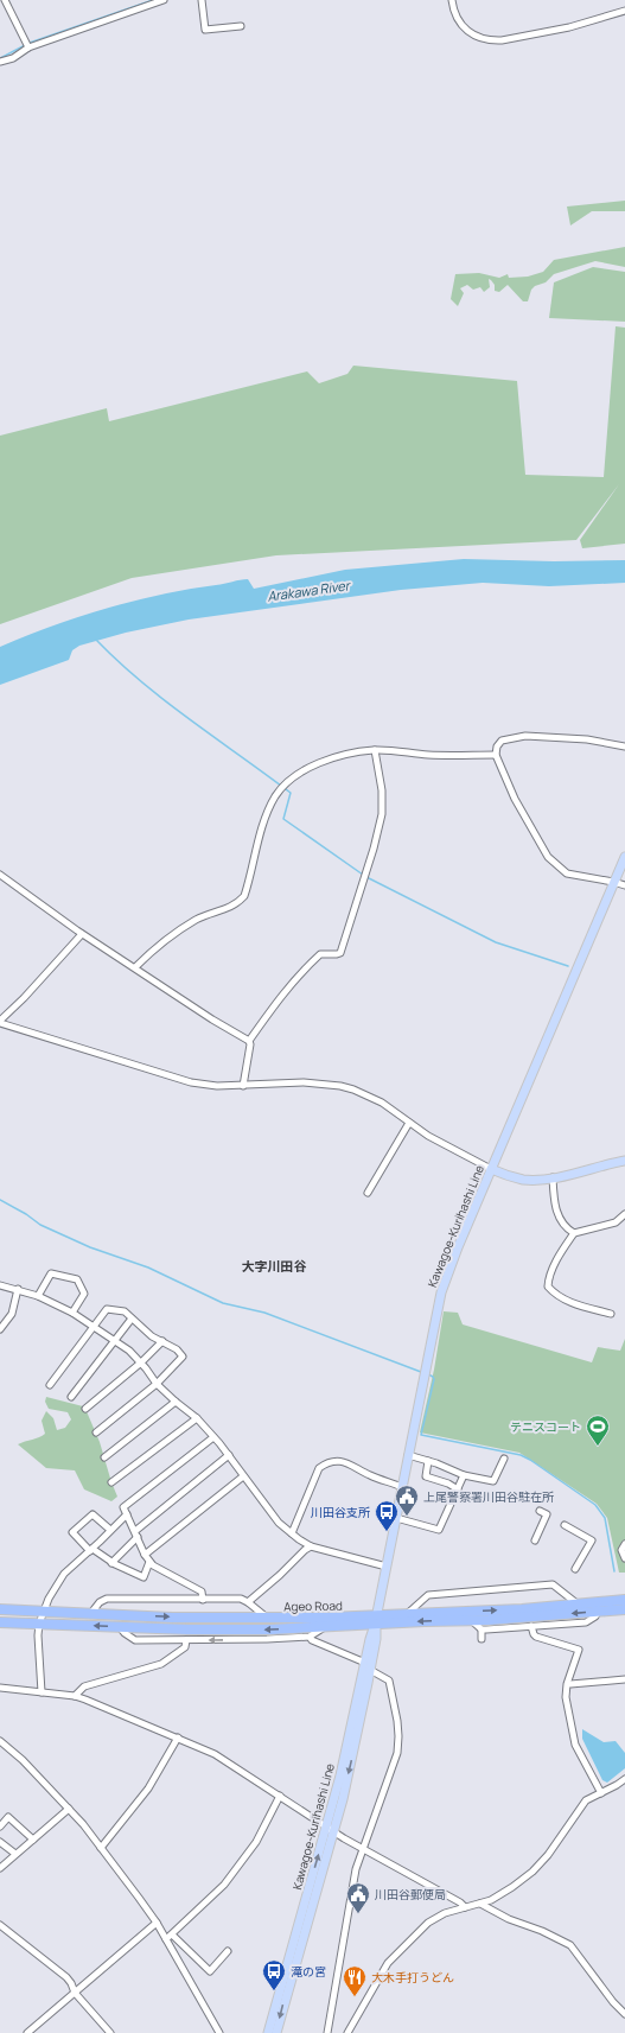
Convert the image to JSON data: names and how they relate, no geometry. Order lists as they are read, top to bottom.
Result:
{
  "streets": {
    "highway": ["Ageo Road"],
    "main road": ["Kawagoe-Kurihashi Line"]
  },
  "crossings": [
    ["Kawagoe-Kurihashi Line", "Ageo Road"]
  ],
  "districts": ["大字川田谷"],
  "water": ["Arakawa River"],
  "places": {
    "sports": ["テニスコート"],
    "public building": ["上尾警察署川田谷駐在所", "川田谷郵便局"],
    "bus stop": ["川田谷支所", "滝の宮"],
    "restaurant": ["大木手打うどん"]
  }
}
